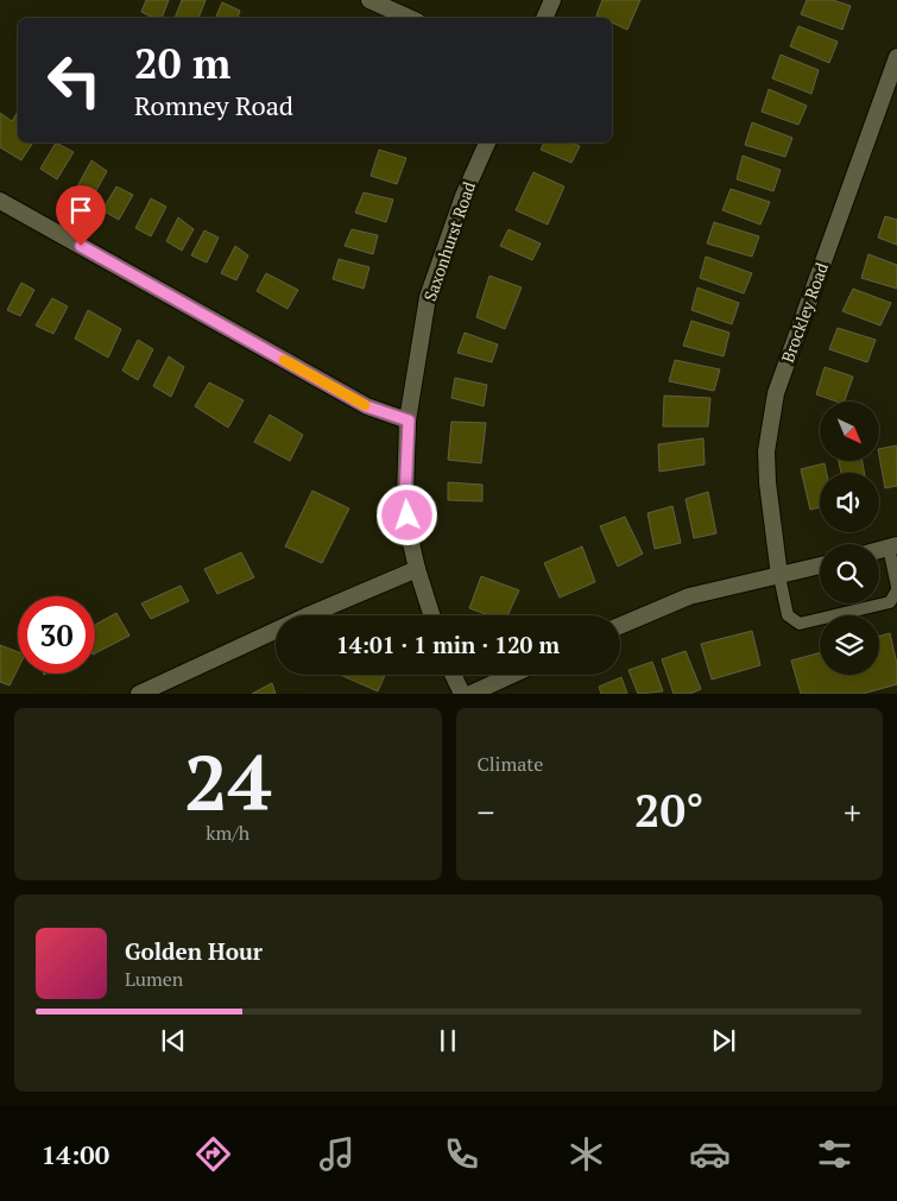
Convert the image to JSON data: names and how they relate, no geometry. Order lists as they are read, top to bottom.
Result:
{
  "streets": {
    "street": ["Saxonhurst Road", "Brockley Road"]
  },
  "north": "bottom right",
  "page": {
    "turn": ["20 m", "Romney Road"],
    "limit": "30",
    "trip": "14:01 · 1 min · 120 m",
    "tile": [
      ["24", "km/h"],
      "Climate"
    ],
    "heat": ["−", "20°", "+"],
    "song": ["Golden Hour", "Lumen"],
    "tabs": "14:00"
  }
}
